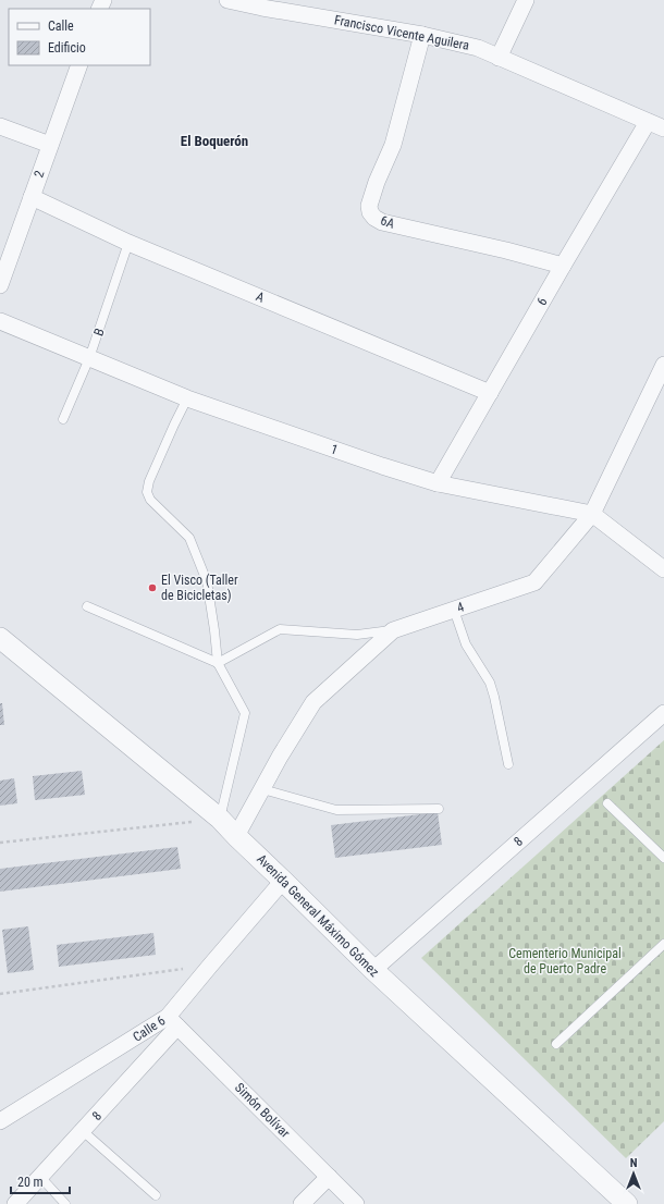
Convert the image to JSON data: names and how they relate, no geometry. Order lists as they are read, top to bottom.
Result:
{
  "streets": {
    "street": [
      "Francisco Vicente Aguilera",
      "2",
      "6A",
      "A",
      "6",
      "1",
      "4",
      "8",
      "Avenida General Máximo Gómez",
      "Calle 6",
      "Simón Bolívar"
    ],
    "lane": ["B"]
  },
  "crossings": [
    ["Francisco Vicente Aguilera", "6A"],
    ["Francisco Vicente Aguilera", "6"],
    ["2", "A"],
    ["6A", "6"],
    ["A", "6"],
    ["A", "B"],
    ["6", "1"],
    ["B", "1"],
    ["1", "4"],
    ["4", "Avenida General Máximo Gómez"],
    ["8", "Avenida General Máximo Gómez"],
    ["8", "Calle 6"],
    ["8", "Simón Bolívar"],
    ["Avenida General Máximo Gómez", "Calle 6"],
    ["Calle 6", "Simón Bolívar"]
  ],
  "districts": ["El Boquerón"],
  "parks": ["Cementerio Municipal de Puerto Padre"],
  "places": ["El Visco (Taller de Bicicletas)"],
  "legend": ["Calle", "Edificio"],
  "scale_bar": "20 m",
  "north": "top"
}
